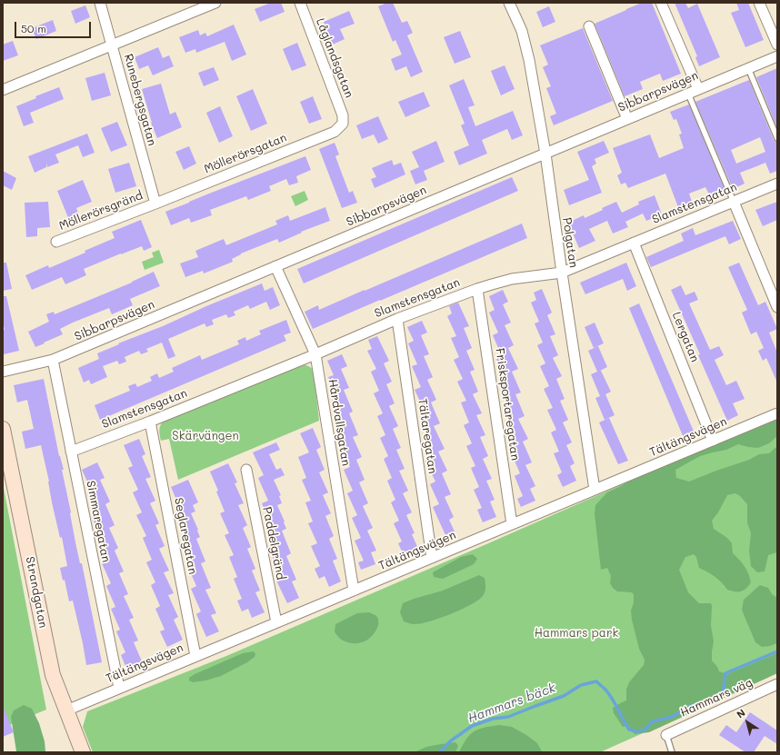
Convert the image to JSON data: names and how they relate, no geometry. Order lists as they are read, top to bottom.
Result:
{
  "streets": {
    "street": [
      "Låglandsgatan",
      "Sibbarpsvägen",
      "Runebergsgatan",
      "Möllerörsgatan",
      "Slamstensgatan",
      "Möllerörsgränd",
      "Polgatan",
      "Lergatan",
      "Frisksportaregatan",
      "Hårdvallsgatan",
      "Tältaregatan",
      "Tältängsvägen",
      "Simmaregatan",
      "Seglaregatan",
      "Paddelgränd",
      "Strandgatan",
      "Hammars väg"
    ]
  },
  "crossings": [
    ["Låglandsgatan", "Möllerörsgatan"],
    ["Sibbarpsvägen", "Polgatan"],
    ["Sibbarpsvägen", "Hårdvallsgatan"],
    ["Sibbarpsvägen", "Simmaregatan"],
    ["Runebergsgatan", "Möllerörsgatan"],
    ["Runebergsgatan", "Möllerörsgränd"],
    ["Möllerörsgatan", "Möllerörsgränd"],
    ["Slamstensgatan", "Polgatan"],
    ["Slamstensgatan", "Lergatan"],
    ["Slamstensgatan", "Frisksportaregatan"],
    ["Slamstensgatan", "Hårdvallsgatan"],
    ["Slamstensgatan", "Tältaregatan"],
    ["Slamstensgatan", "Simmaregatan"],
    ["Slamstensgatan", "Seglaregatan"],
    ["Polgatan", "Tältängsvägen"],
    ["Lergatan", "Tältängsvägen"],
    ["Frisksportaregatan", "Tältängsvägen"],
    ["Hårdvallsgatan", "Tältängsvägen"],
    ["Tältaregatan", "Tältängsvägen"],
    ["Tältängsvägen", "Simmaregatan"],
    ["Tältängsvägen", "Seglaregatan"],
    ["Tältängsvägen", "Paddelgränd"],
    ["Tältängsvägen", "Strandgatan"]
  ],
  "water": ["Hammars bäck"],
  "parks": ["Skärvängen", "Hammars park"],
  "scale_bar": "50 m",
  "north": "top left"
}
